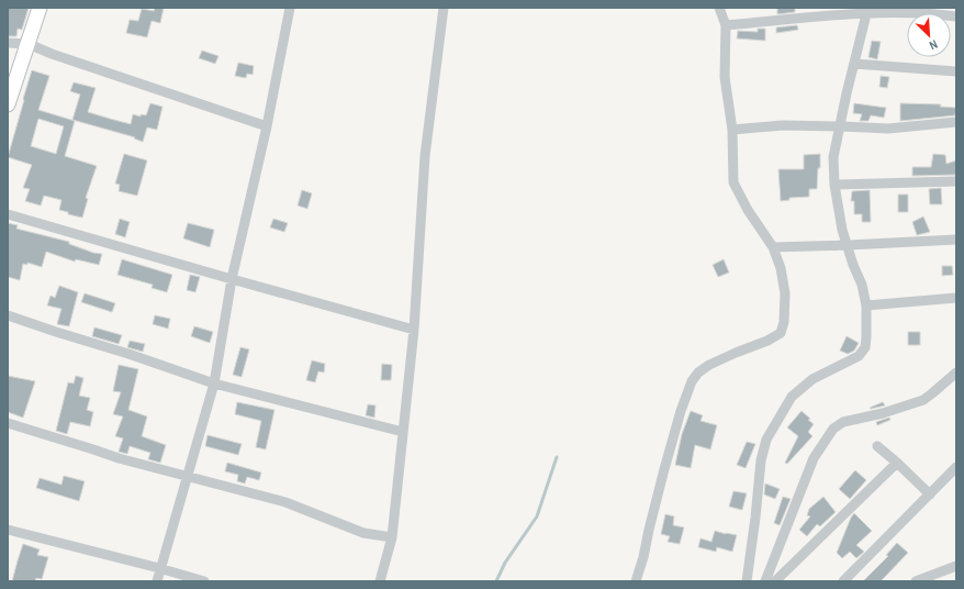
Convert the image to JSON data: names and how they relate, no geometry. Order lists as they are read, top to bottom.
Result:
{
  "north": "bottom right"
}
